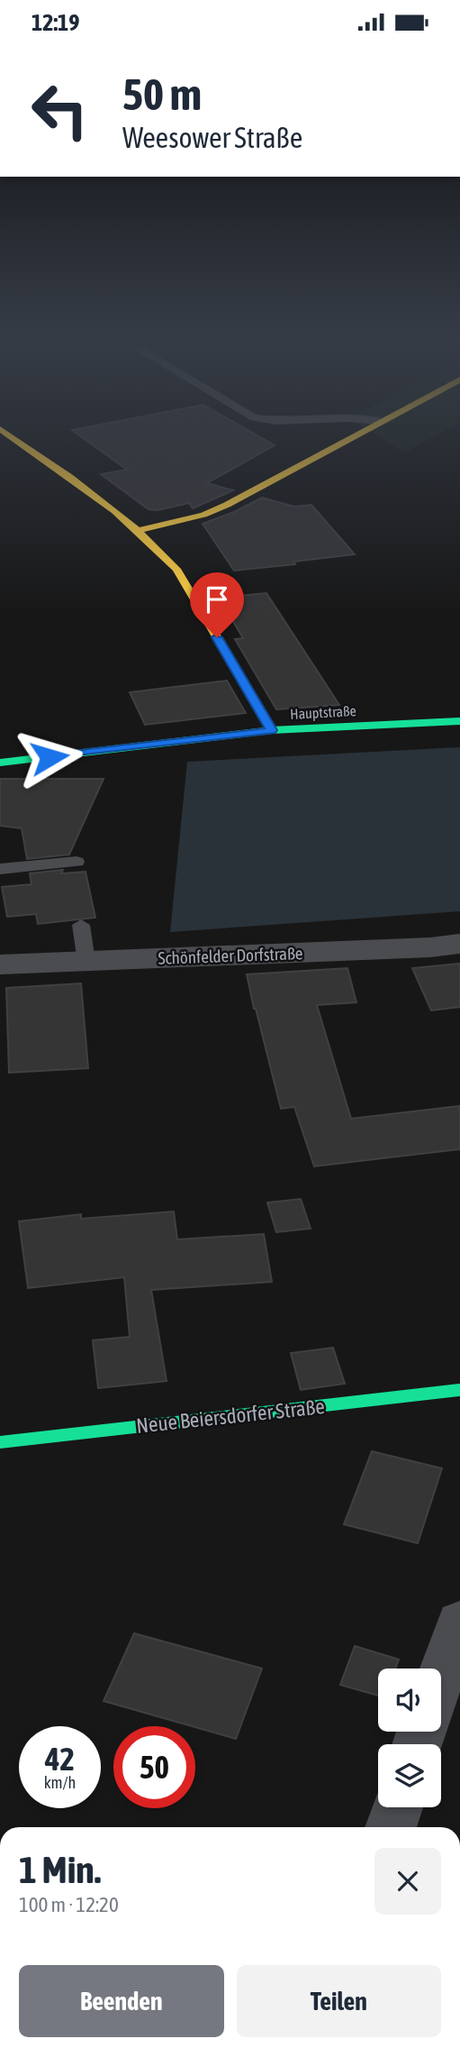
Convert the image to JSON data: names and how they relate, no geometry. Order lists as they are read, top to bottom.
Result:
{
  "streets": {
    "main road": ["Hauptstraße", "Neue Beiersdorfer Straße"],
    "street": ["Schönfelder Dorfstraße"]
  },
  "page": {
    "status": "12:19",
    "turn": ["50 m", "Weesower Straße"],
    "speed": "42 km/h",
    "limit": "50",
    "heading": ["1 Min.", "100 m · 12:20"],
    "buttons": ["Beenden", "Teilen"]
  }
}
